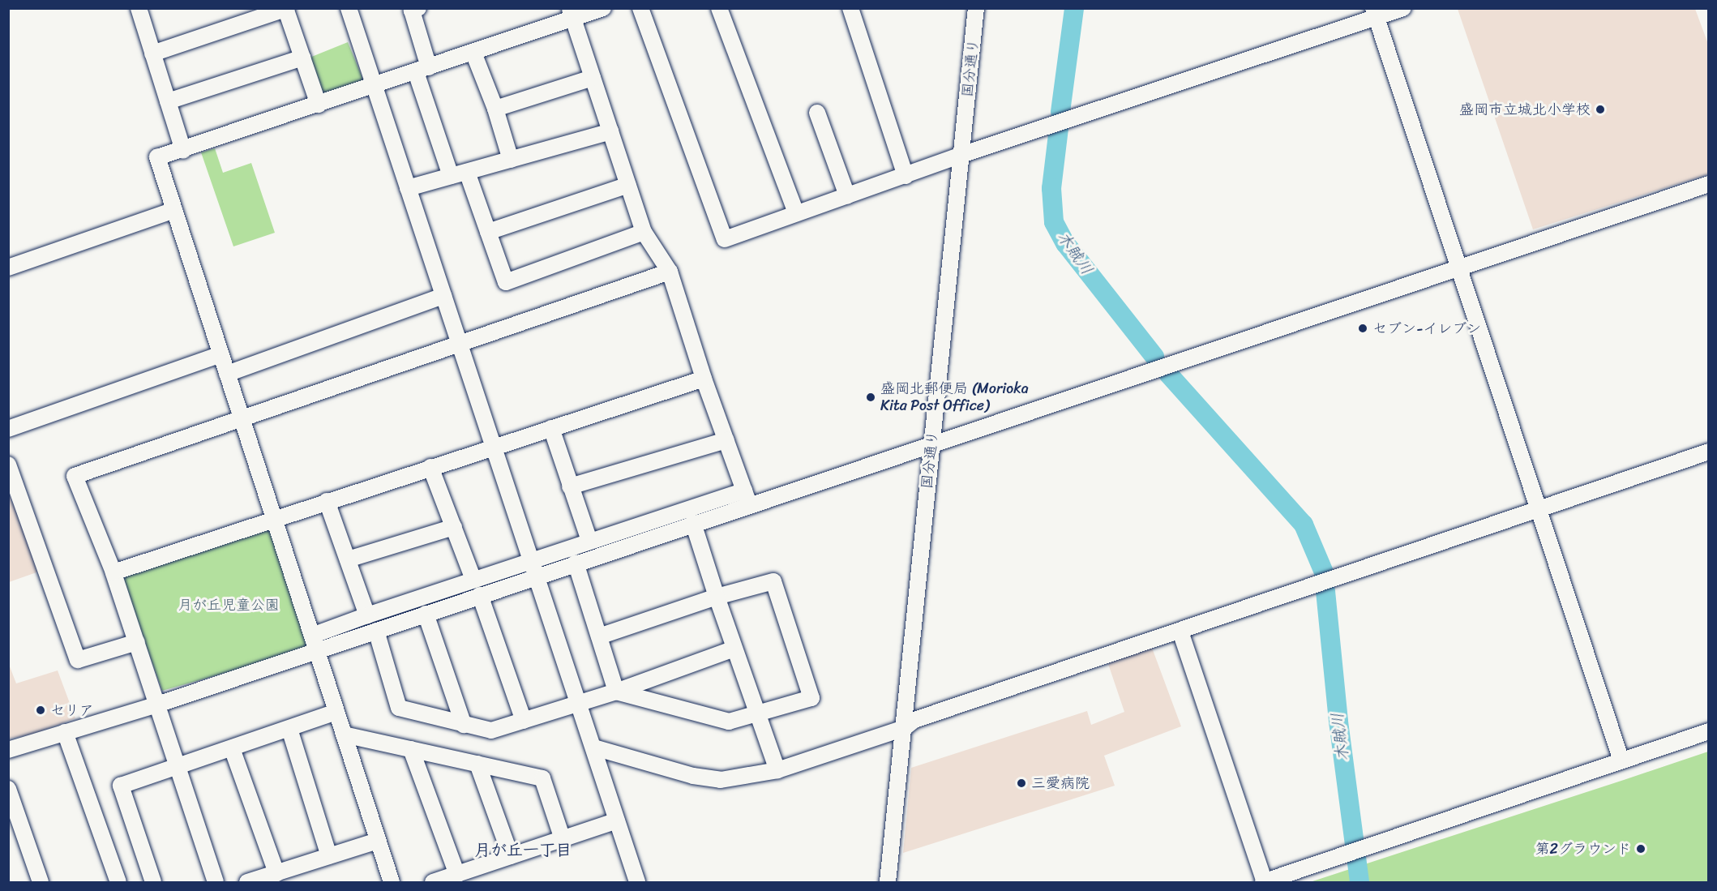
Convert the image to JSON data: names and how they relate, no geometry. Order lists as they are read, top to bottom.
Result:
{
  "streets": {
    "street": ["国分通り"]
  },
  "districts": ["月が丘一丁目"],
  "water": ["木賊川"],
  "parks": ["月が丘児童公園"],
  "places": [
    "盛岡市立城北小学校",
    "セブン-イレブン",
    "盛岡北郵便局 (Morioka Kita Post Office)",
    "セリア",
    "三愛病院",
    "第2グラウンド"
  ]
}
